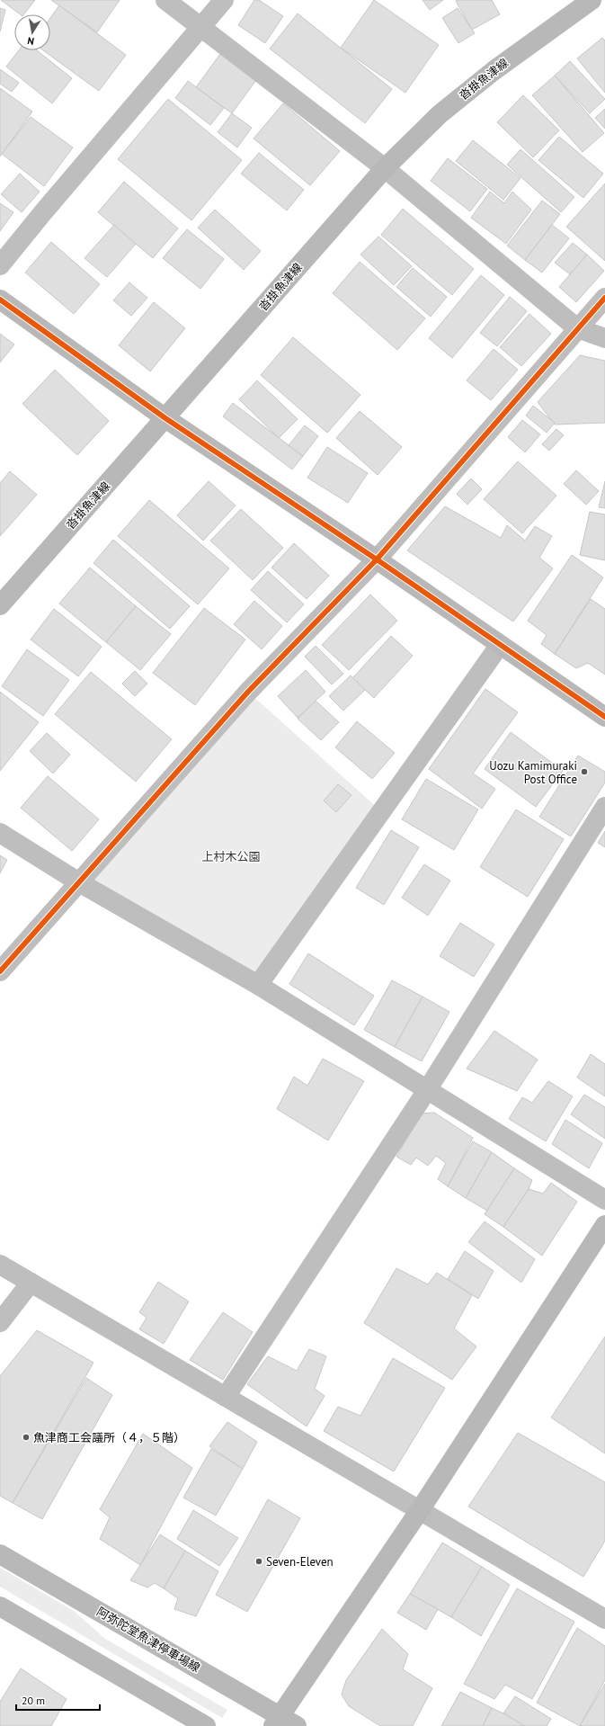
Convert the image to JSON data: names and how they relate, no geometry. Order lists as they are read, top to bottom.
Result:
{
  "streets": {
    "main road": ["沓掛魚津線", "阿弥陀堂魚津停車場線"]
  },
  "parks": ["上村木公園"],
  "places": ["Uozu Kamimuraki Post Office", "魚津商工会議所（４，５階）", "Seven-Eleven"],
  "scale_bar": "20 m",
  "north": "bottom"
}
